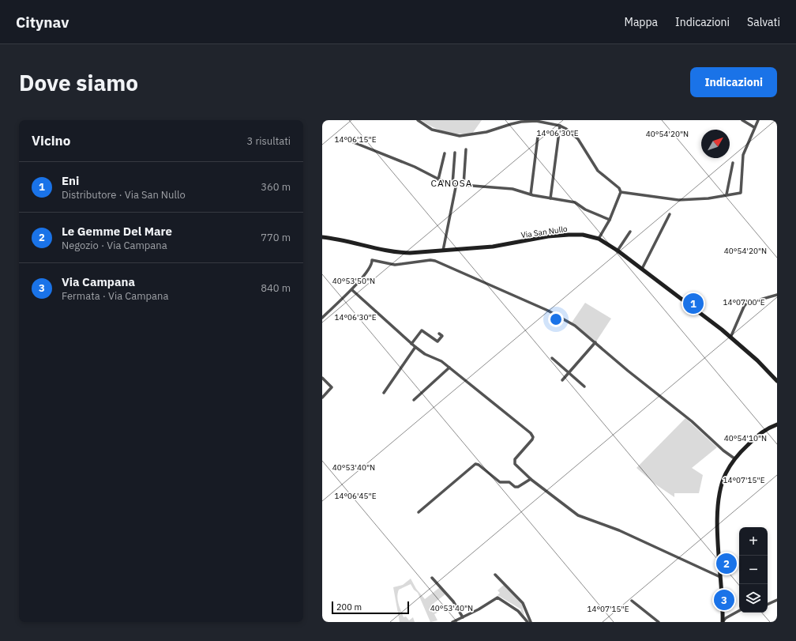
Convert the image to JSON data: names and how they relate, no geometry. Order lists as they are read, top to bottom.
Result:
{
  "streets": {
    "street": ["Via San Nullo"]
  },
  "districts": ["CANOSA"],
  "scale_bar": "200 m",
  "north": "top right",
  "page": {
    "header": "Citynav",
    "nav": ["Mappa", "Indicazioni", "Salvati"],
    "buttons": "Indicazioni",
    "title": "Dove siamo",
    "heading": ["Vicino", "3 risultati"],
    "list": [
      {
        "mark": "1",
        "name": "Eni",
        "note": "Distributore · Via San Nullo",
        "value": "360 m"
      },
      {
        "mark": "2",
        "name": "Le Gemme Del Mare",
        "note": "Negozio · Via Campana",
        "value": "770 m"
      },
      {
        "mark": "3",
        "name": "Via Campana",
        "note": "Fermata · Via Campana",
        "value": "840 m"
      }
    ],
    "pins": ["1", "2", "3"],
    "map_buttons": ["+", "−"],
    "scale": "200 m"
  },
  "coordinates": [
    "14°06'30\"E",
    "40°54'20\"N",
    "14°06'15\"E",
    "40°53'50\"N",
    "14°07'00\"E",
    "40°54'10\"N",
    "40°53'40\"N",
    "14°07'15\"E",
    "14°06'45\"E"
  ]
}
